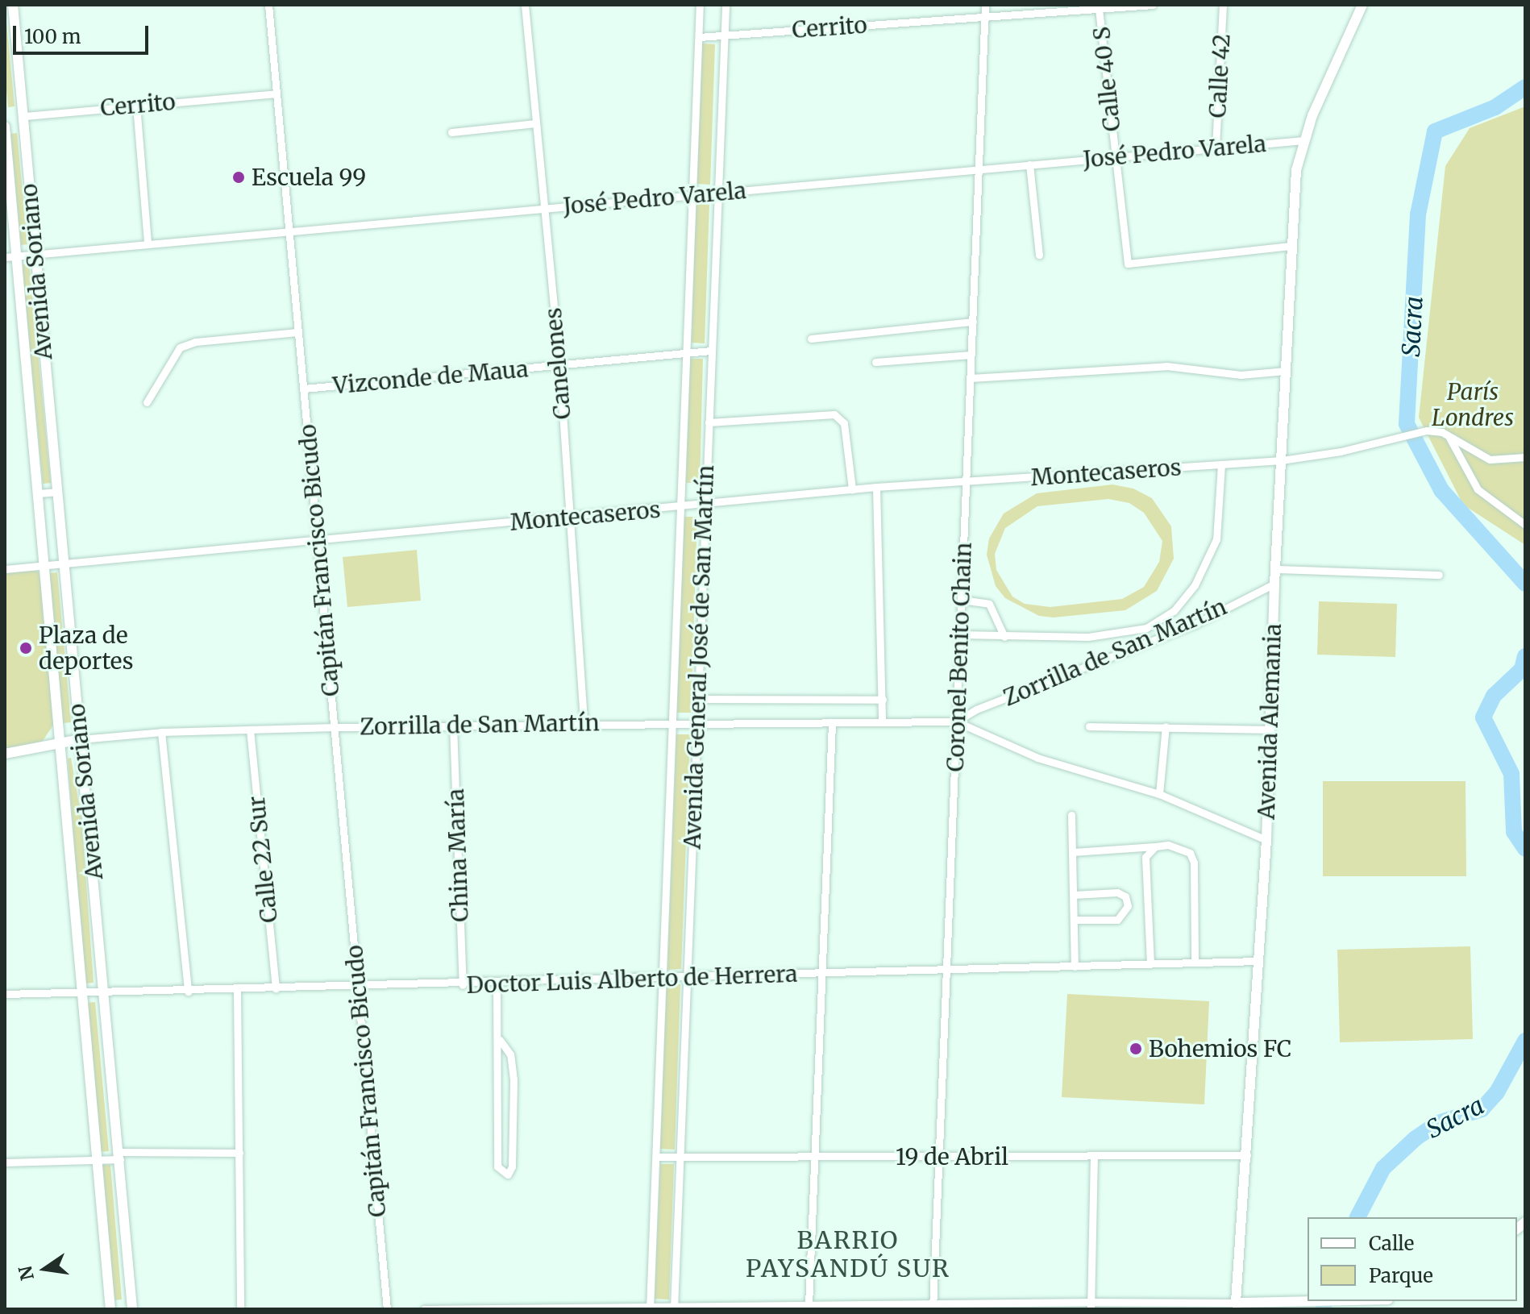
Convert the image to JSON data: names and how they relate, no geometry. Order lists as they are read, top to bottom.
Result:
{
  "streets": {
    "street": [
      "Cerrito",
      "Calle 42",
      "Calle 40 S",
      "José Pedro Varela",
      "Avenida Soriano",
      "Canelones",
      "Vizconde de Maua",
      "Montecaseros",
      "Capitán Francisco Bicudo",
      "Zorrilla de San Martín",
      "Avenida General José de San Martín",
      "Coronel Benito Chain",
      "Avenida Alemania",
      "China María",
      "Calle 22 Sur",
      "Doctor Luis Alberto de Herrera",
      "19 de Abril"
    ]
  },
  "crossings": [
    ["Cerrito", "Calle 40 S"],
    ["Cerrito", "Avenida Soriano"],
    ["Cerrito", "Capitán Francisco Bicudo"],
    ["Cerrito", "Avenida General José de San Martín"],
    ["Cerrito", "Coronel Benito Chain"],
    ["Calle 42", "José Pedro Varela"],
    ["Calle 40 S", "José Pedro Varela"],
    ["Calle 40 S", "Avenida Alemania"],
    ["José Pedro Varela", "Avenida Soriano"],
    ["José Pedro Varela", "Canelones"],
    ["José Pedro Varela", "Capitán Francisco Bicudo"],
    ["José Pedro Varela", "Avenida General José de San Martín"],
    ["José Pedro Varela", "Coronel Benito Chain"],
    ["José Pedro Varela", "Avenida Alemania"],
    ["Avenida Soriano", "Montecaseros"],
    ["Avenida Soriano", "Zorrilla de San Martín"],
    ["Avenida Soriano", "Doctor Luis Alberto de Herrera"],
    ["Canelones", "Vizconde de Maua"],
    ["Canelones", "Montecaseros"],
    ["Canelones", "Zorrilla de San Martín"],
    ["Vizconde de Maua", "Capitán Francisco Bicudo"],
    ["Vizconde de Maua", "Avenida General José de San Martín"],
    ["Montecaseros", "Capitán Francisco Bicudo"],
    ["Montecaseros", "Avenida General José de San Martín"],
    ["Montecaseros", "Coronel Benito Chain"],
    ["Montecaseros", "Avenida Alemania"],
    ["Capitán Francisco Bicudo", "Zorrilla de San Martín"],
    ["Capitán Francisco Bicudo", "Doctor Luis Alberto de Herrera"],
    ["Zorrilla de San Martín", "Avenida General José de San Martín"],
    ["Zorrilla de San Martín", "Coronel Benito Chain"],
    ["Zorrilla de San Martín", "Avenida Alemania"],
    ["Zorrilla de San Martín", "China María"],
    ["Zorrilla de San Martín", "Calle 22 Sur"],
    ["Avenida General José de San Martín", "Doctor Luis Alberto de Herrera"],
    ["Avenida General José de San Martín", "19 de Abril"],
    ["Coronel Benito Chain", "Doctor Luis Alberto de Herrera"],
    ["Coronel Benito Chain", "19 de Abril"],
    ["Avenida Alemania", "Doctor Luis Alberto de Herrera"],
    ["Avenida Alemania", "19 de Abril"],
    ["China María", "Doctor Luis Alberto de Herrera"],
    ["Calle 22 Sur", "Doctor Luis Alberto de Herrera"]
  ],
  "districts": ["BARRIO PAYSANDÚ SUR"],
  "water": ["Sacra"],
  "parks": ["París Londres"],
  "places": ["Escuela 99", "Plaza de deportes", "Bohemios FC"],
  "legend": ["Calle", "Parque"],
  "scale_bar": "100 m",
  "north": "left"
}
